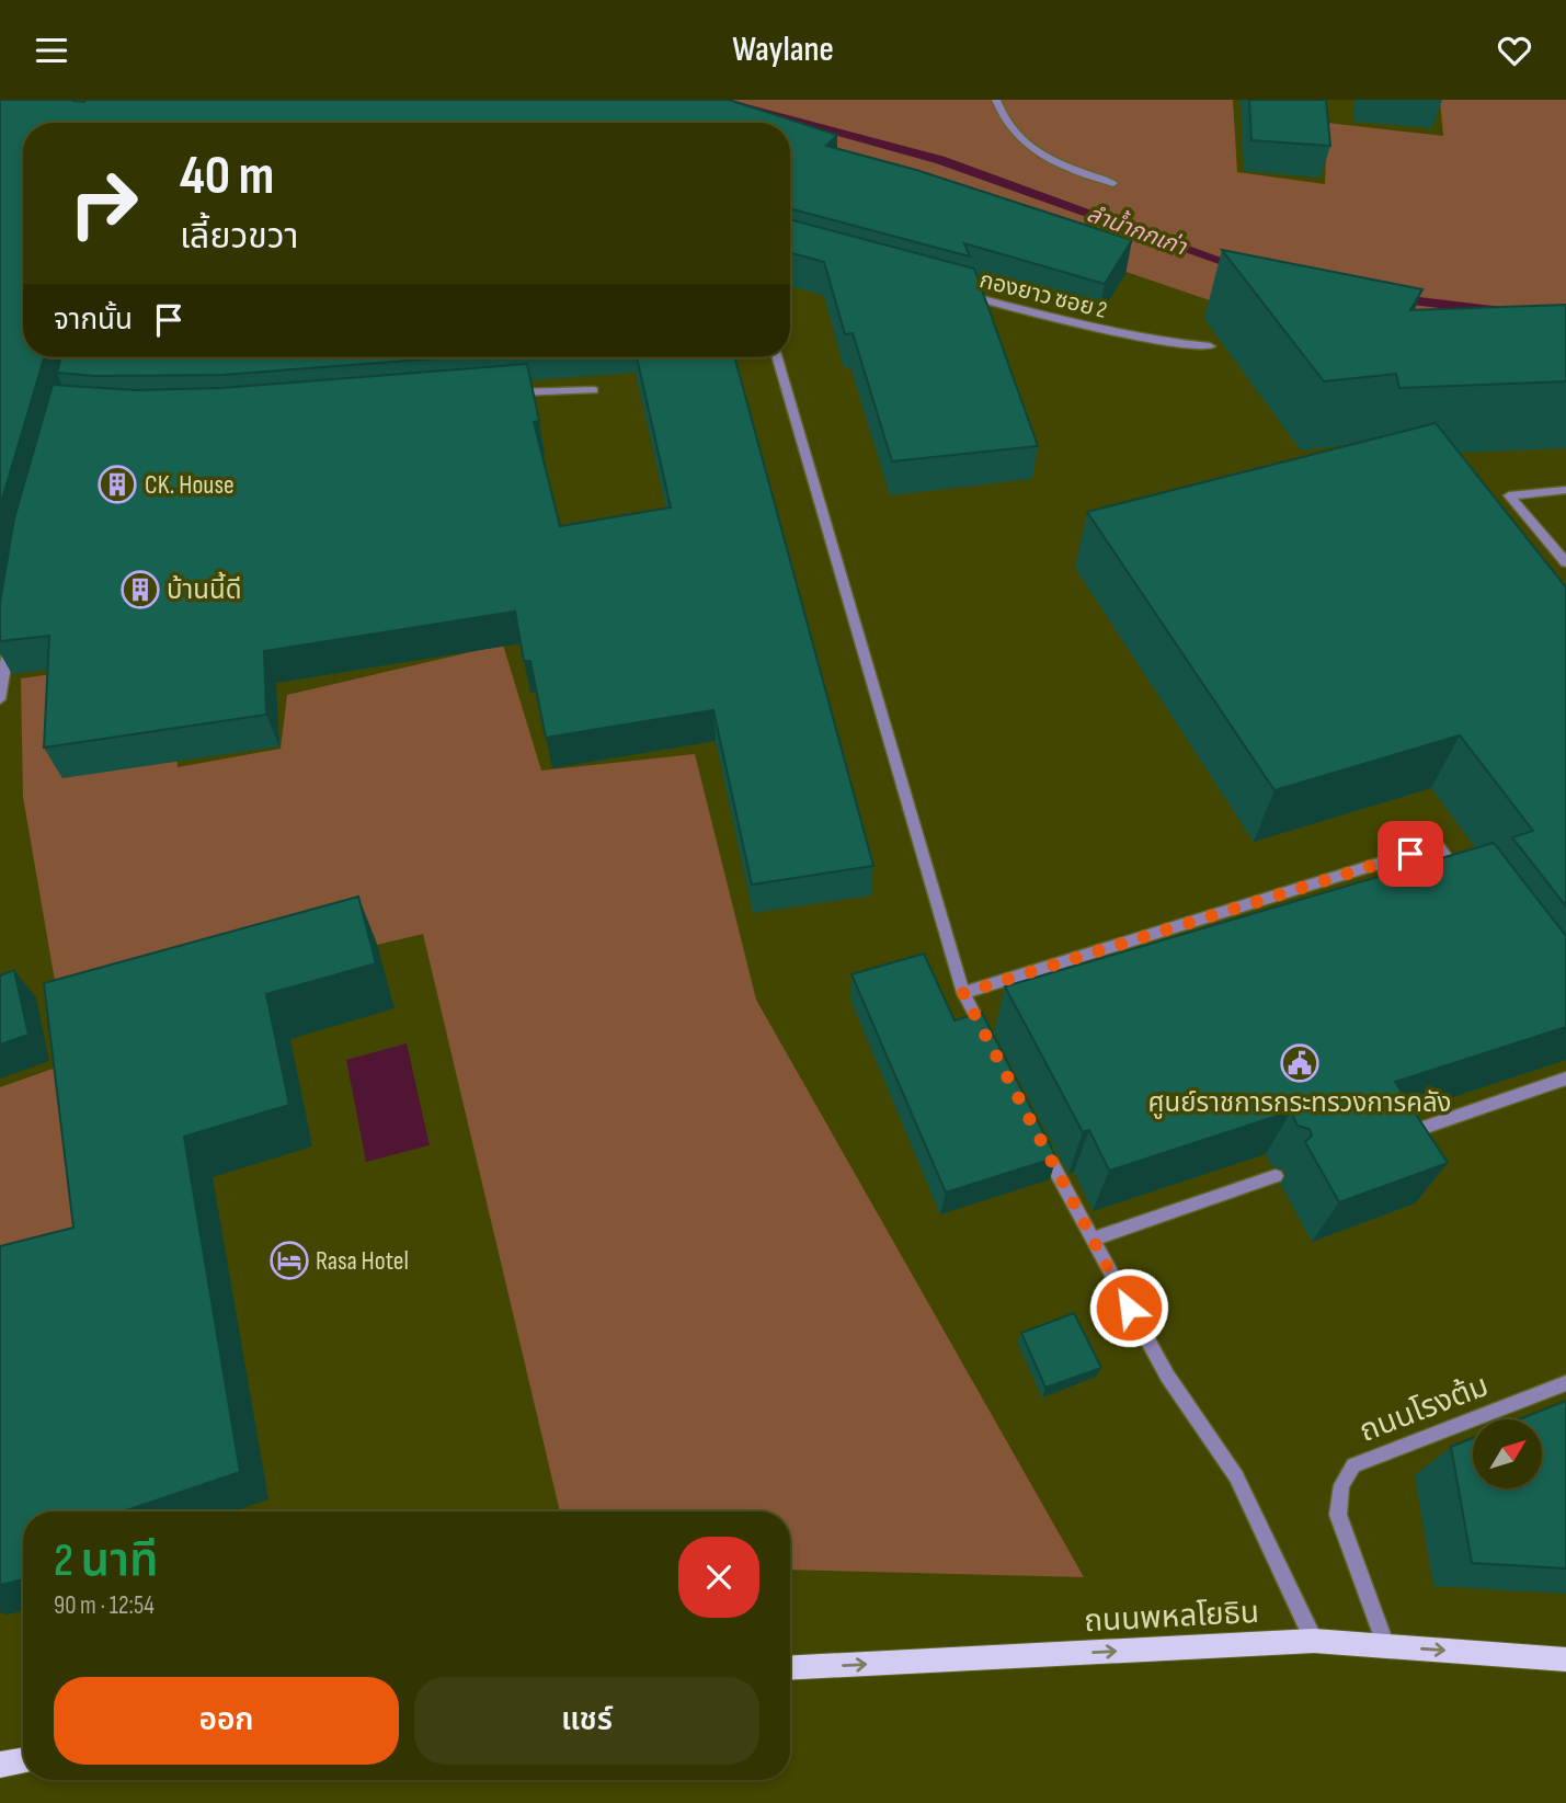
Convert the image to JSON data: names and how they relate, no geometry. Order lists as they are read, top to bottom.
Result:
{
  "streets": {
    "main road": ["ถนนพหลโยธิน"],
    "street": ["กองยาว ซอย 2", "ถนนโรงต้ม"]
  },
  "crossings": [
    ["ถนนโรงต้ม", "ถนนพหลโยธิน"]
  ],
  "one_way": ["ถนนพหลโยธิน"],
  "water": ["ลำน้ำกกเก่า"],
  "places": {
    "building": ["CK. House", "บ้านนี้ดี"],
    "public building": ["ศูนย์ราชการกระทรวงการคลัง"],
    "hotel": ["Rasa Hotel"]
  },
  "north": "top right",
  "page": {
    "header": "Waylane",
    "turn": ["40 m", "เลี้ยวขวา"],
    "then": "จากนั้น",
    "heading": ["2 นาที", "90 m · 12:54"],
    "buttons": ["ออก", "แชร์"]
  }
}
